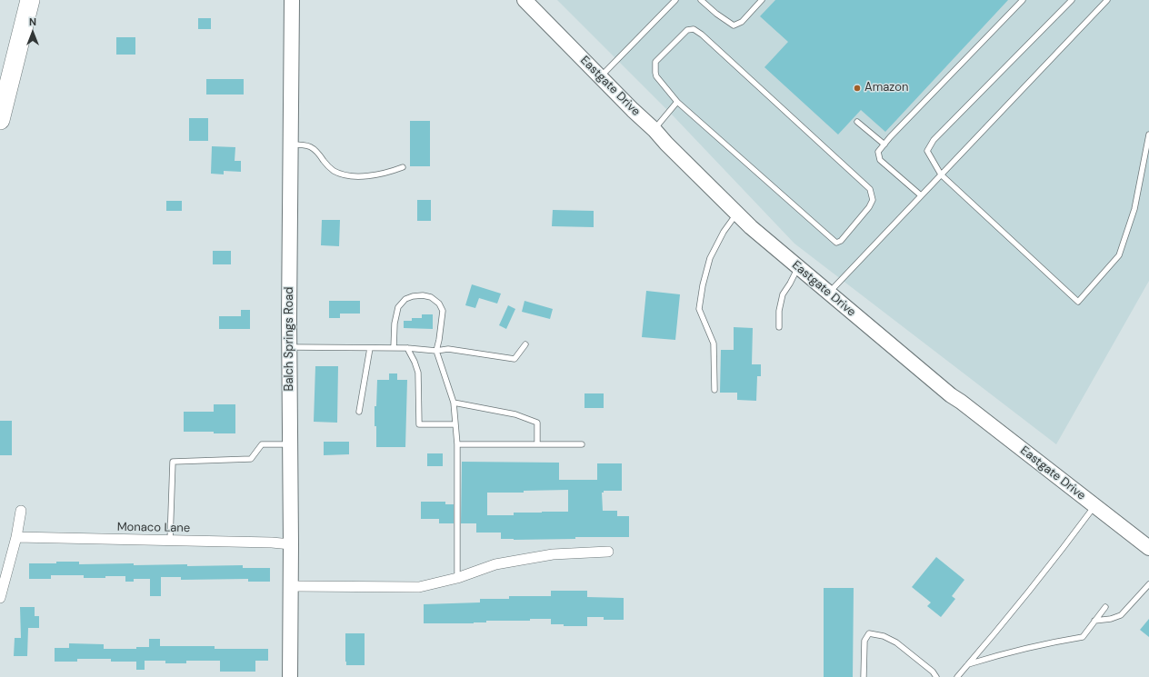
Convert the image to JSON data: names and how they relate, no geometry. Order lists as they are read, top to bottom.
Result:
{
  "streets": {
    "street": ["Eastgate Drive", "Balch Springs Road", "Monaco Lane"]
  },
  "crossings": [
    ["Balch Springs Road", "Monaco Lane"]
  ],
  "places": ["Amazon"],
  "north": "top"
}
